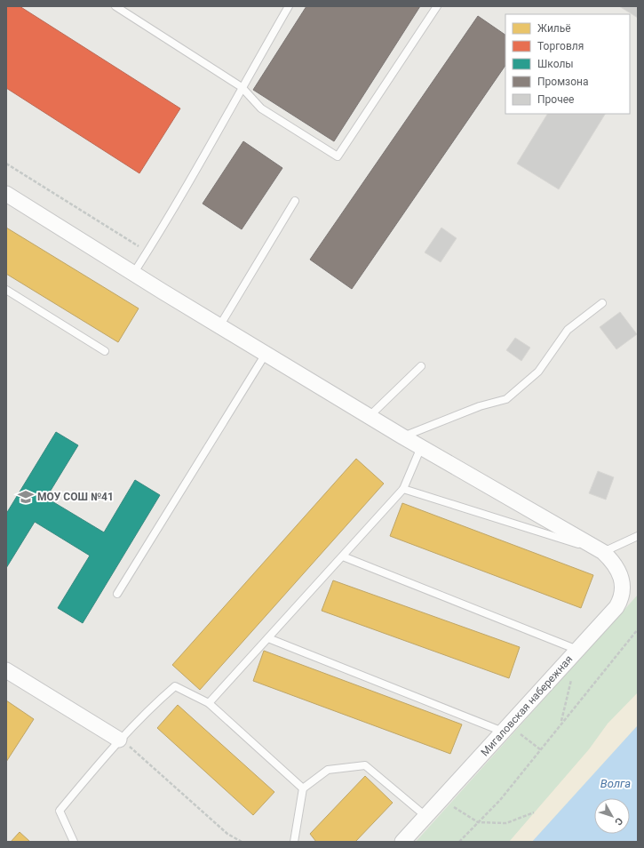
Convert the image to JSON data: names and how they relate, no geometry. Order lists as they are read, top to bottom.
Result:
{
  "streets": {
    "street": ["Мигаловская набережная"]
  },
  "water": ["Волга"],
  "places": {
    "school or university": ["МОУ СОШ №41"]
  },
  "legend": [
    "Жильё",
    "Торговля",
    "Школы",
    "Промзона",
    "Прочее"
  ],
  "north": "bottom right"
}
